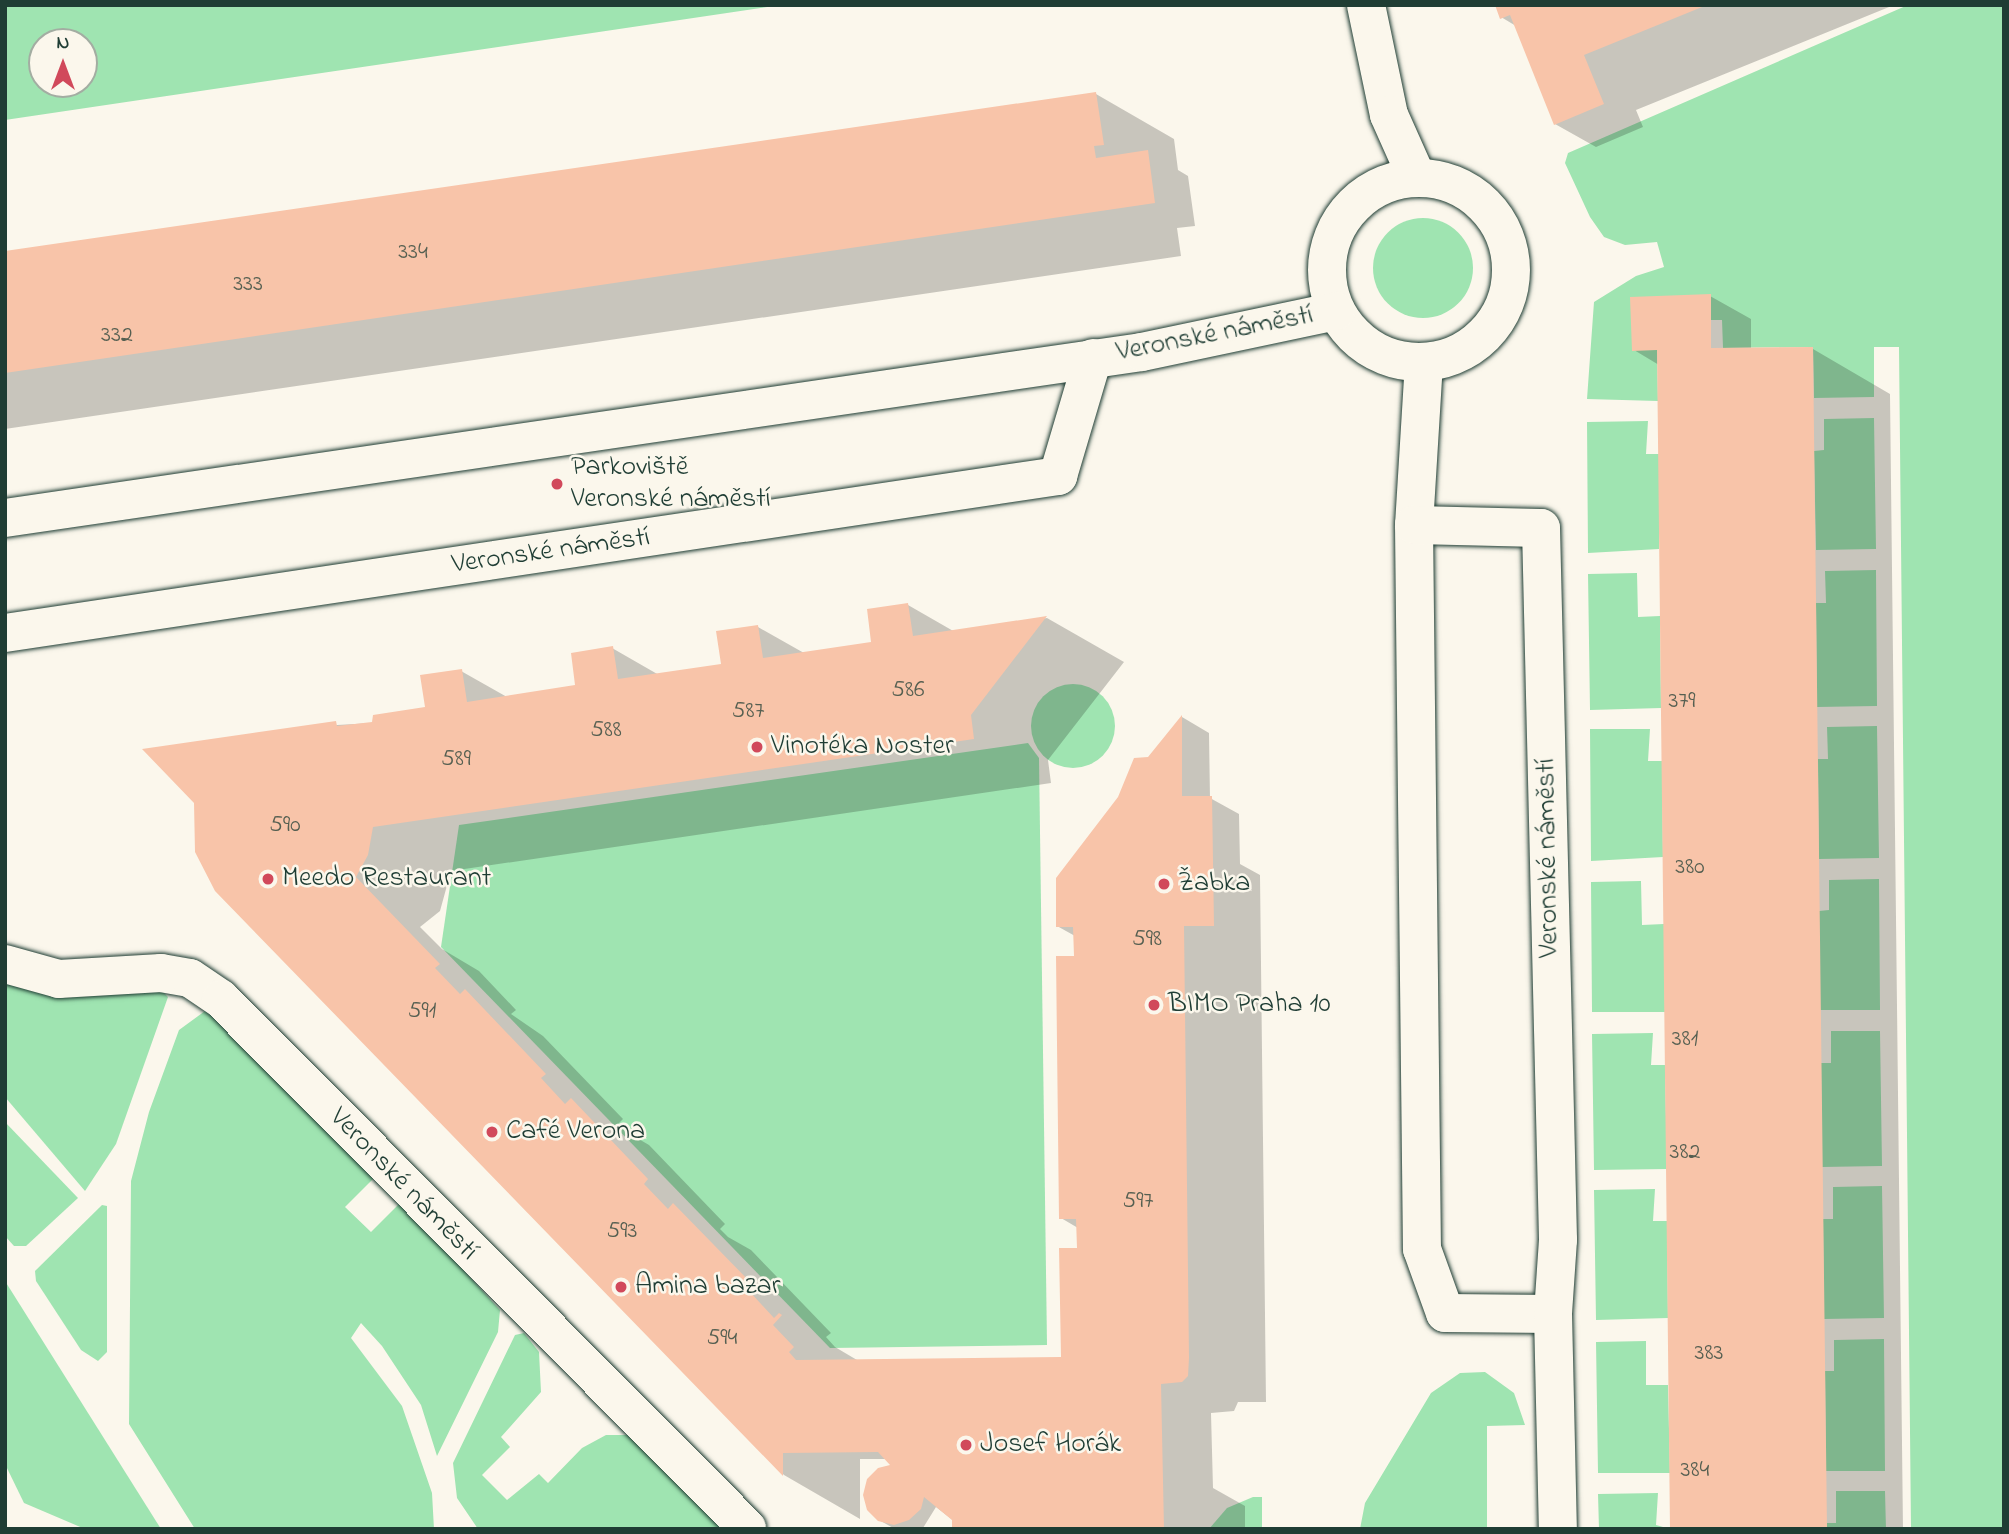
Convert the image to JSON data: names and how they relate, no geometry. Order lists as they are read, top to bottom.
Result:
{
  "streets": {
    "street": ["Veronské náměstí"]
  },
  "places": [
    "Parkoviště Veronské náměstí",
    "Vinotéka Noster",
    "Meedo Restaurant",
    "Žabka",
    "BIMO Praha 10",
    "Café Verona",
    "Amina bazar",
    "Josef Horák"
  ],
  "house_numbers": [
    "334",
    "333",
    "332",
    "586",
    "379",
    "587",
    "588",
    "589",
    "590",
    "380",
    "598",
    "591",
    "381",
    "382",
    "597",
    "593",
    "594",
    "383",
    "384"
  ],
  "north": "top"
}
